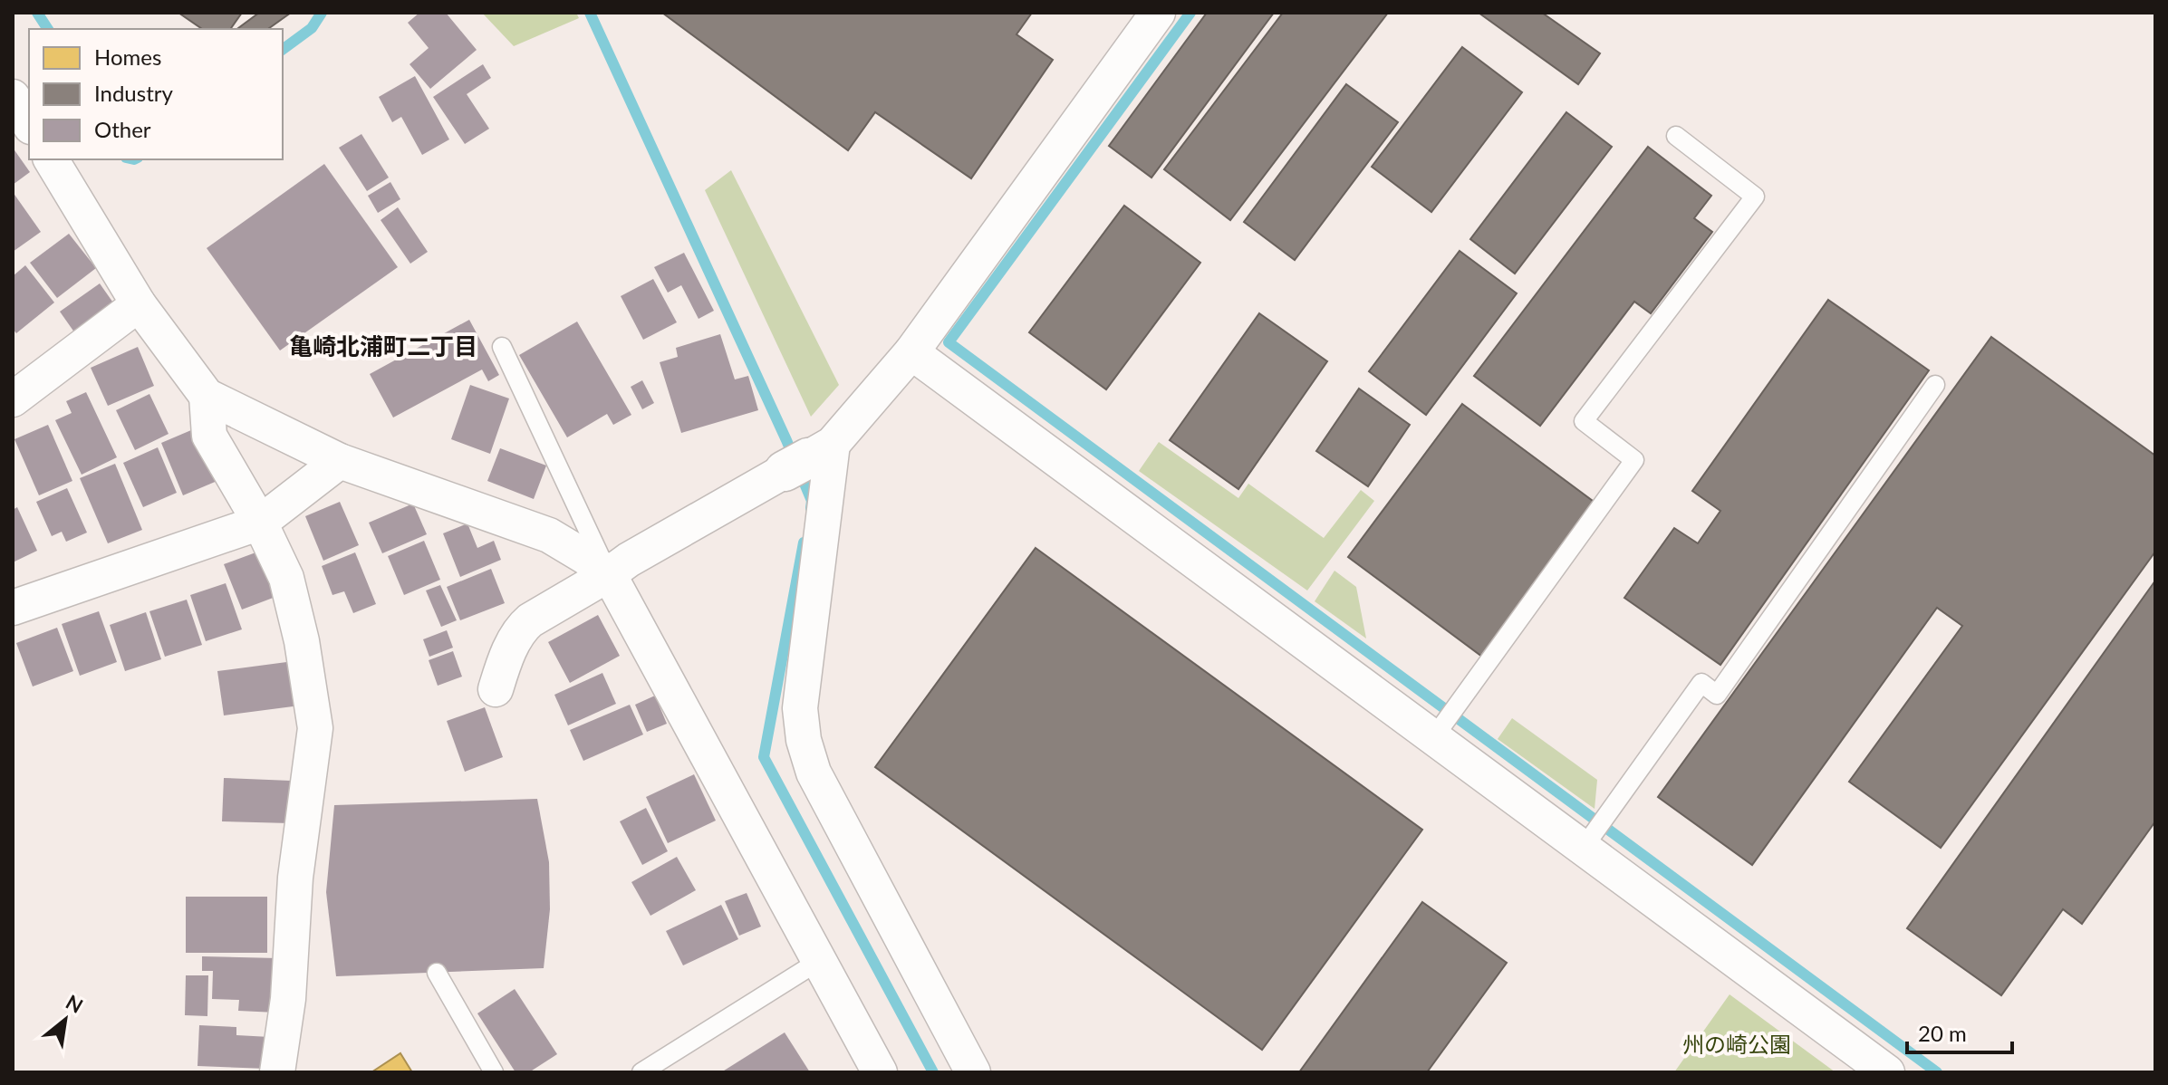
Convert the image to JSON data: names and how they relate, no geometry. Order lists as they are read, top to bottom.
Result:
{
  "districts": ["亀崎北浦町二丁目"],
  "parks": ["州の崎公園"],
  "legend": ["Homes", "Industry", "Other"],
  "scale_bar": "20 m",
  "north": "top right"
}
